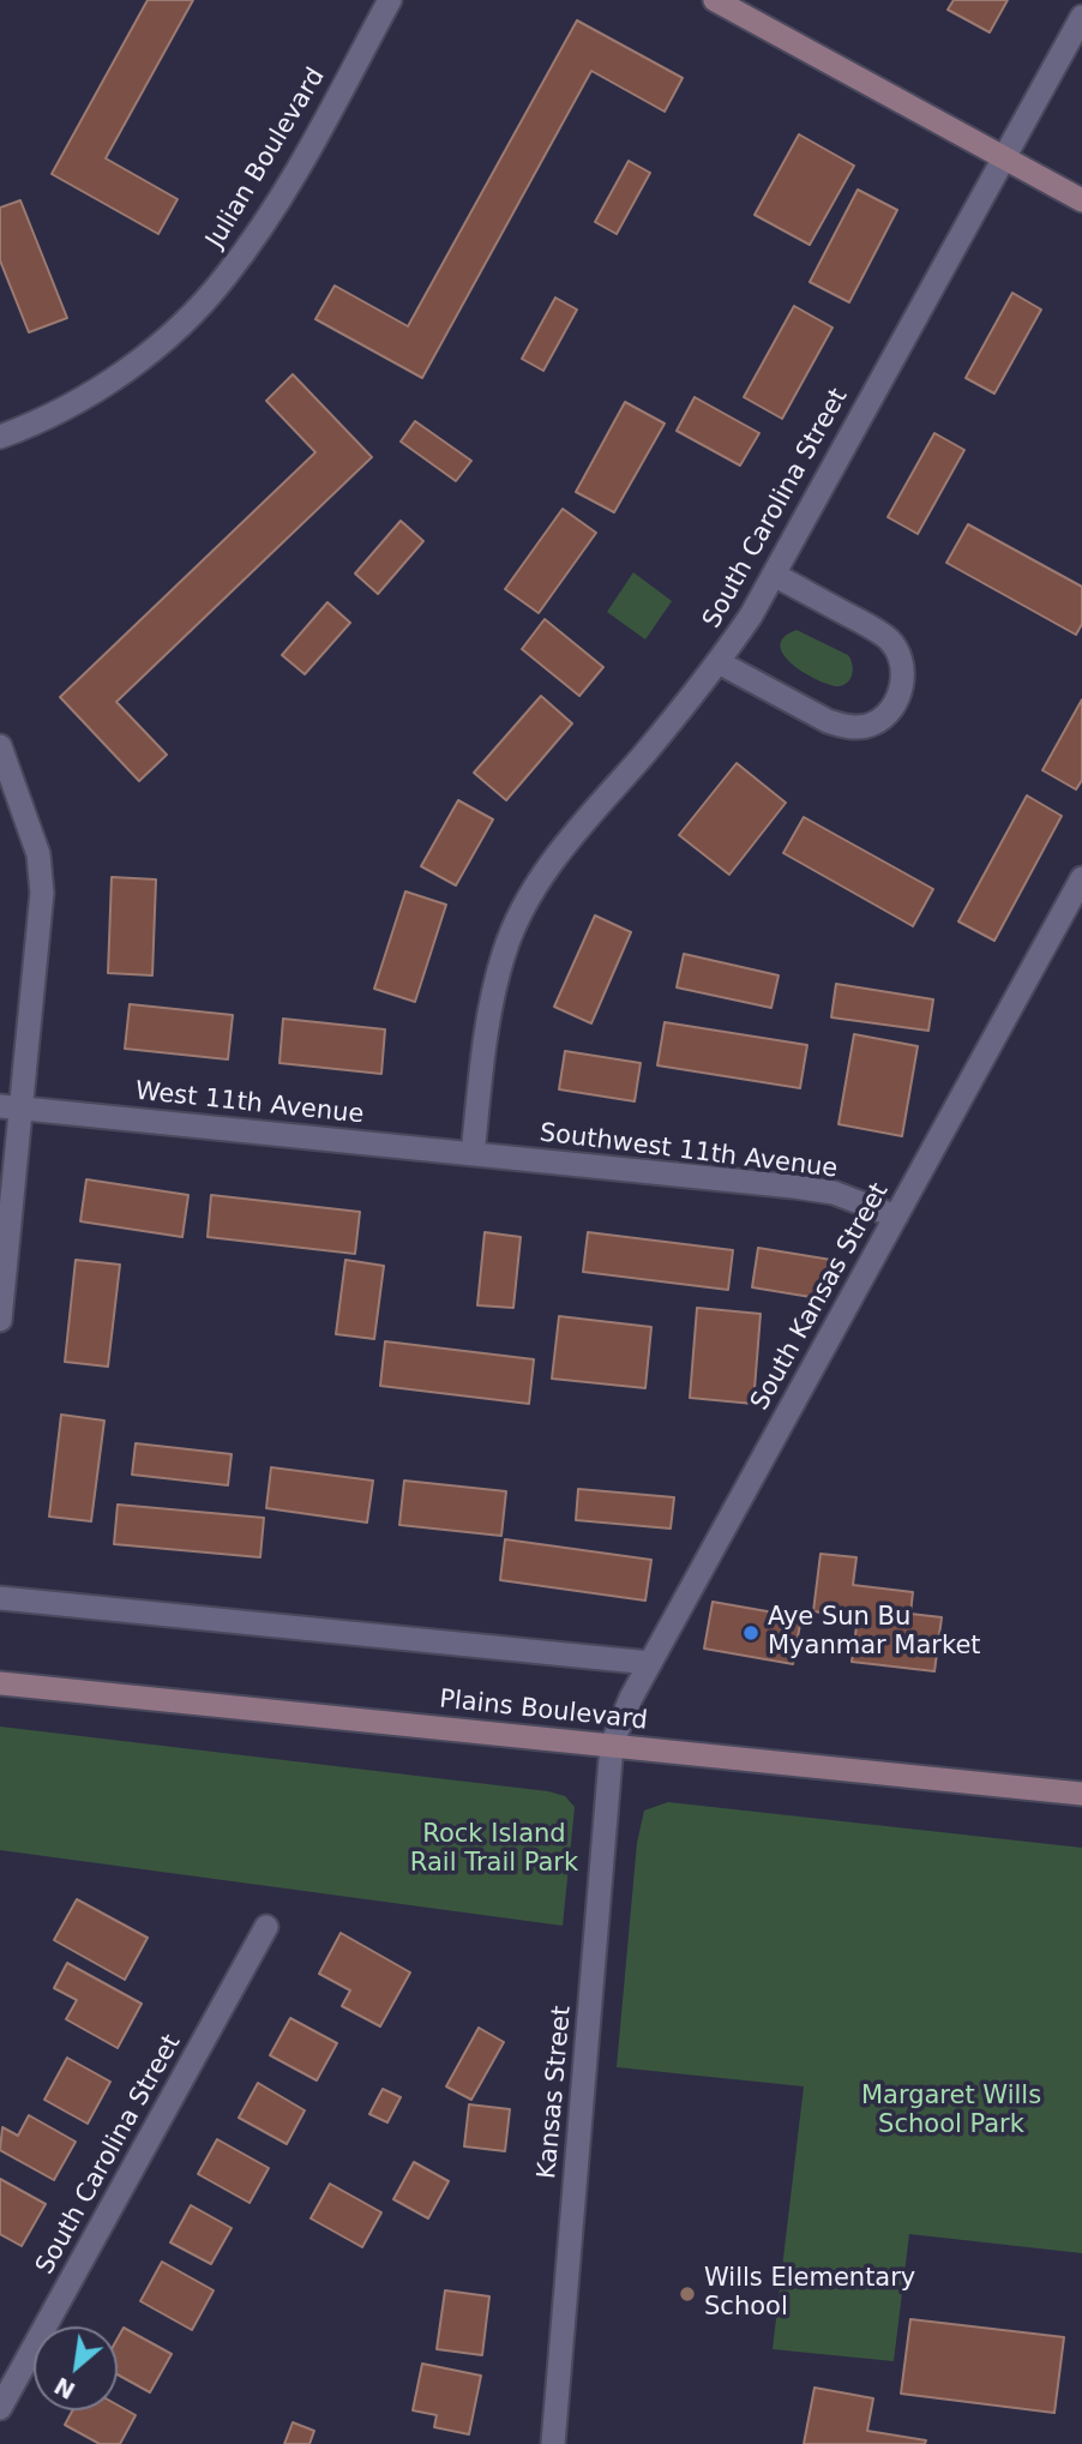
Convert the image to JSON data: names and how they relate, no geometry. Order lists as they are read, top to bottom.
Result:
{
  "streets": {
    "main road": ["Plains Boulevard"],
    "street": [
      "Julian Boulevard",
      "South Carolina Street",
      "West 11th Avenue",
      "Southwest 11th Avenue",
      "South Kansas Street",
      "Kansas Street"
    ]
  },
  "crossings": [
    ["South Carolina Street", "West 11th Avenue"],
    ["South Carolina Street", "Southwest 11th Avenue"],
    ["West 11th Avenue", "Southwest 11th Avenue"],
    ["Southwest 11th Avenue", "South Kansas Street"],
    ["South Kansas Street", "Plains Boulevard"],
    ["South Kansas Street", "Kansas Street"],
    ["Plains Boulevard", "Kansas Street"]
  ],
  "parks": ["Rock Island Rail Trail Park", "Margaret Wills School Park"],
  "places": ["Aye Sun Bu Myanmar Market", "Wills Elementary School"],
  "north": "bottom left"
}
